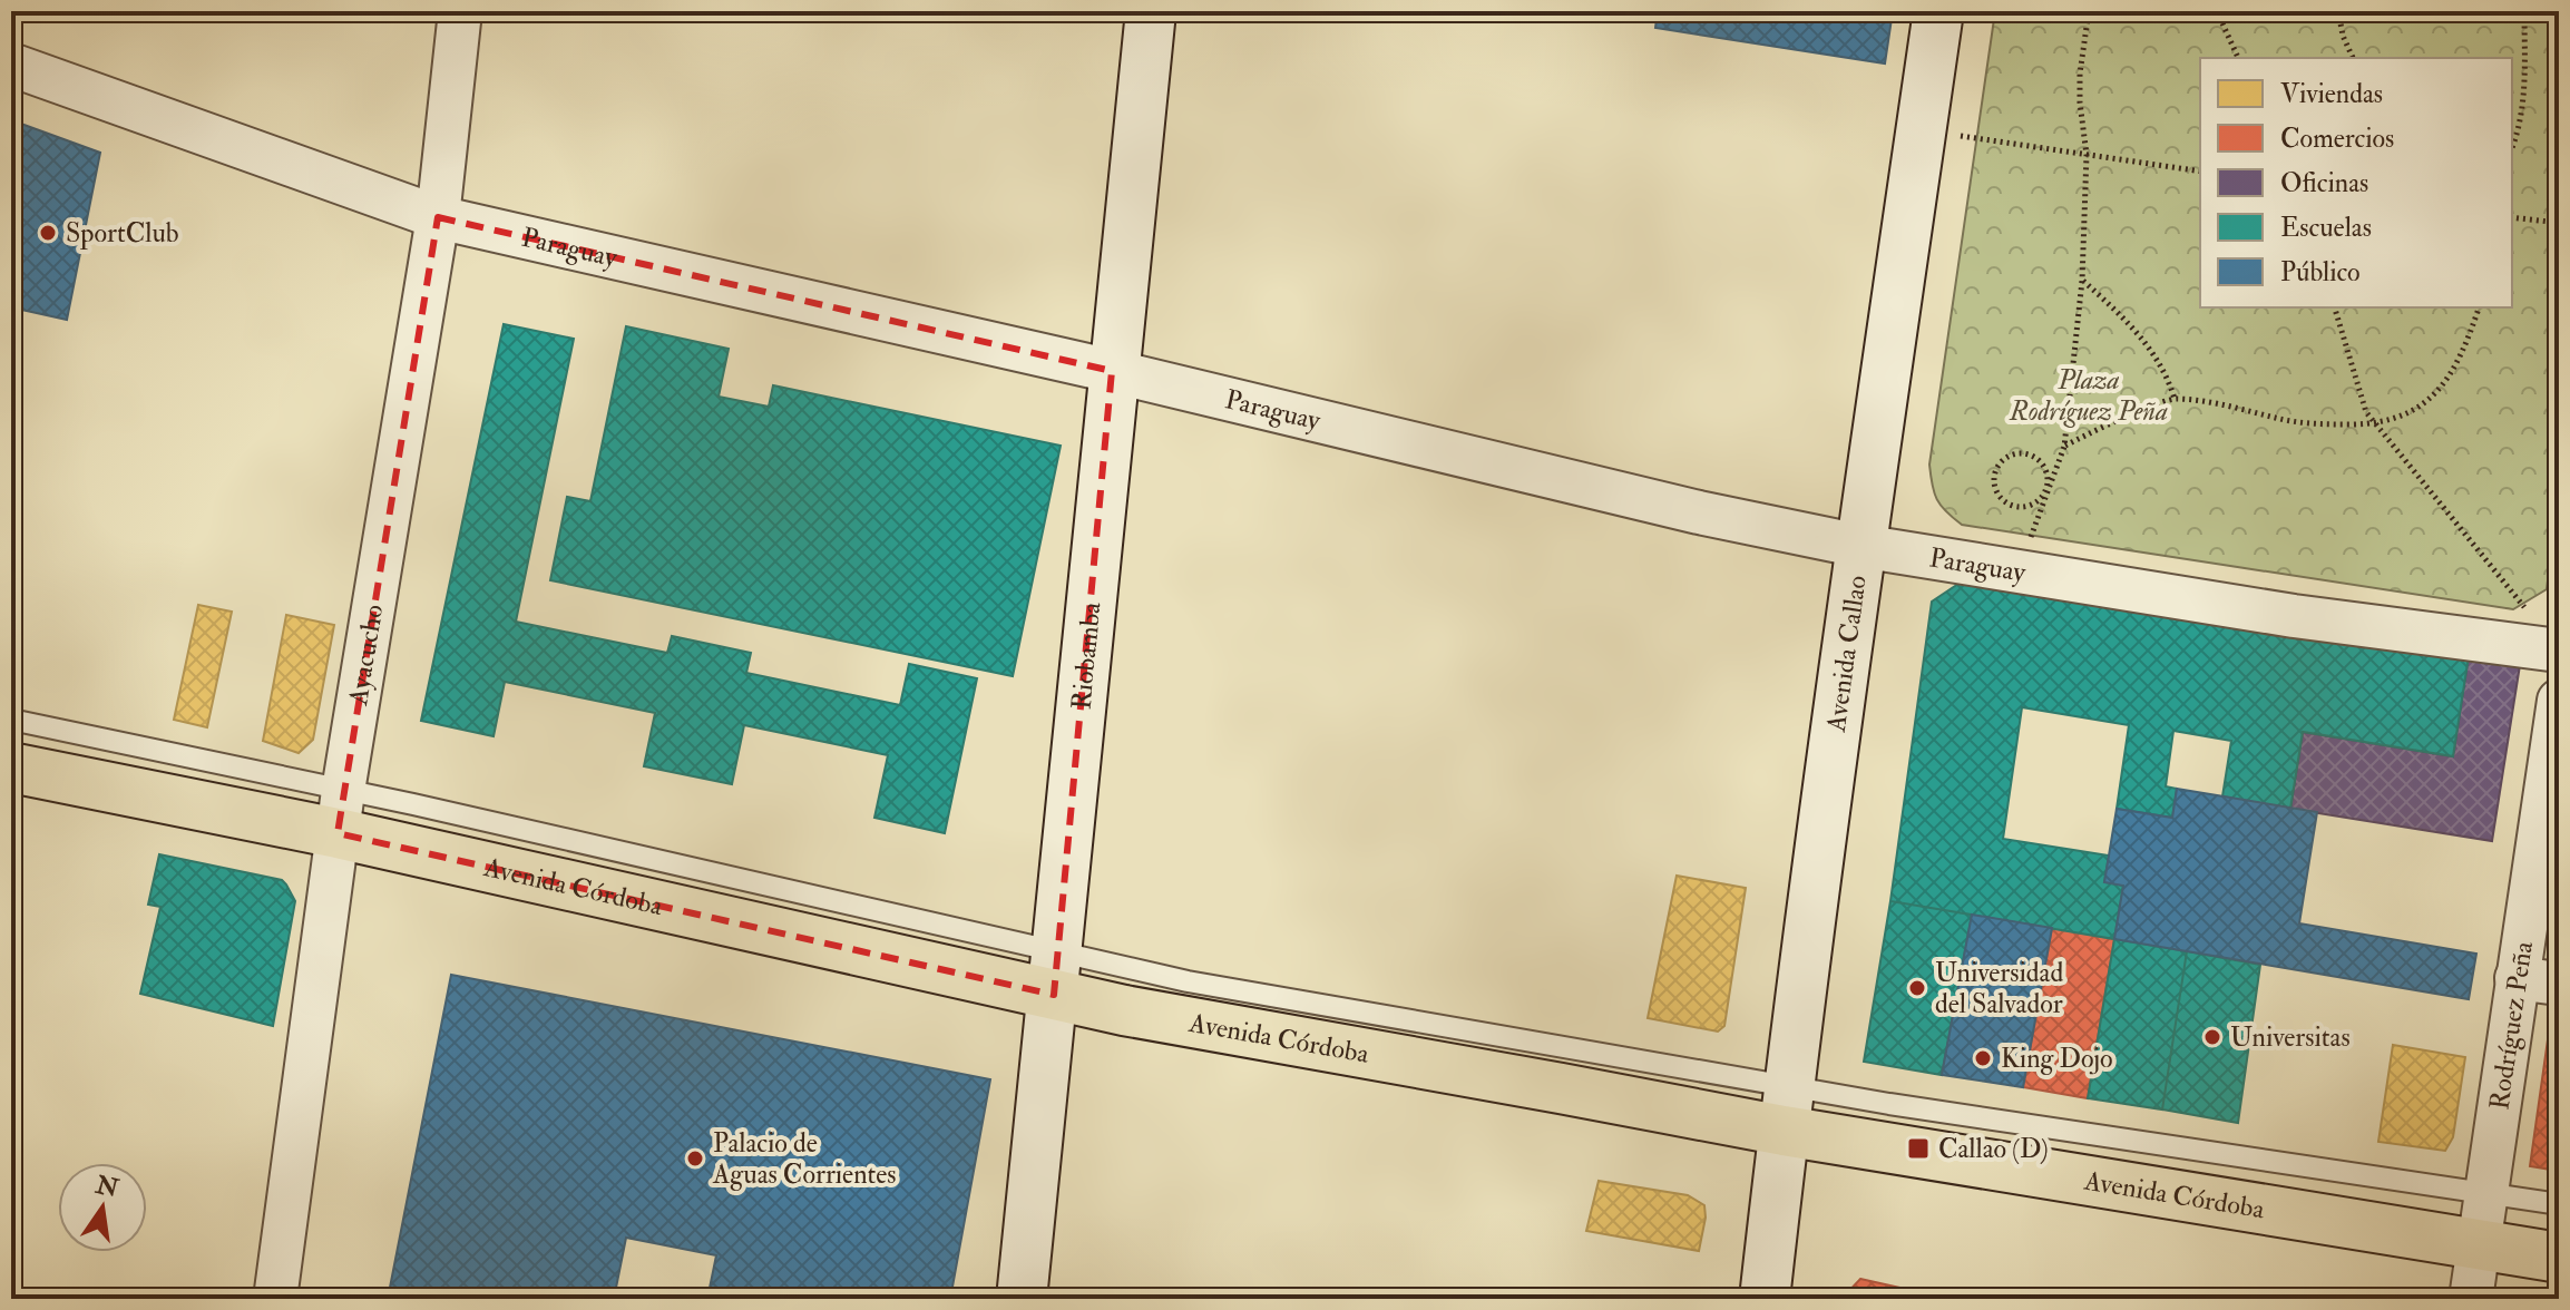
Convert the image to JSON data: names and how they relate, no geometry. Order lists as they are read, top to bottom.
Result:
{
  "streets": {
    "main road": ["Avenida Callao", "Riobamba", "Avenida Córdoba"],
    "street": ["Paraguay", "Ayacucho", "Rodríguez Peña"]
  },
  "crossings": [
    ["Paraguay", "Avenida Callao"],
    ["Paraguay", "Ayacucho"],
    ["Paraguay", "Riobamba"],
    ["Avenida Callao", "Avenida Córdoba"],
    ["Ayacucho", "Avenida Córdoba"],
    ["Riobamba", "Avenida Córdoba"],
    ["Avenida Córdoba", "Rodríguez Peña"]
  ],
  "parks": ["Plaza Rodríguez Peña"],
  "places": {
    "other": [
      "SportClub",
      "Universidad del Salvador",
      "Universitas",
      "King Dojo",
      "Palacio de Aguas Corrientes"
    ],
    "transit": ["Callao (D)"]
  },
  "legend": [
    "Viviendas",
    "Comercios",
    "Oficinas",
    "Escuelas",
    "Público"
  ],
  "north": "top"
}
